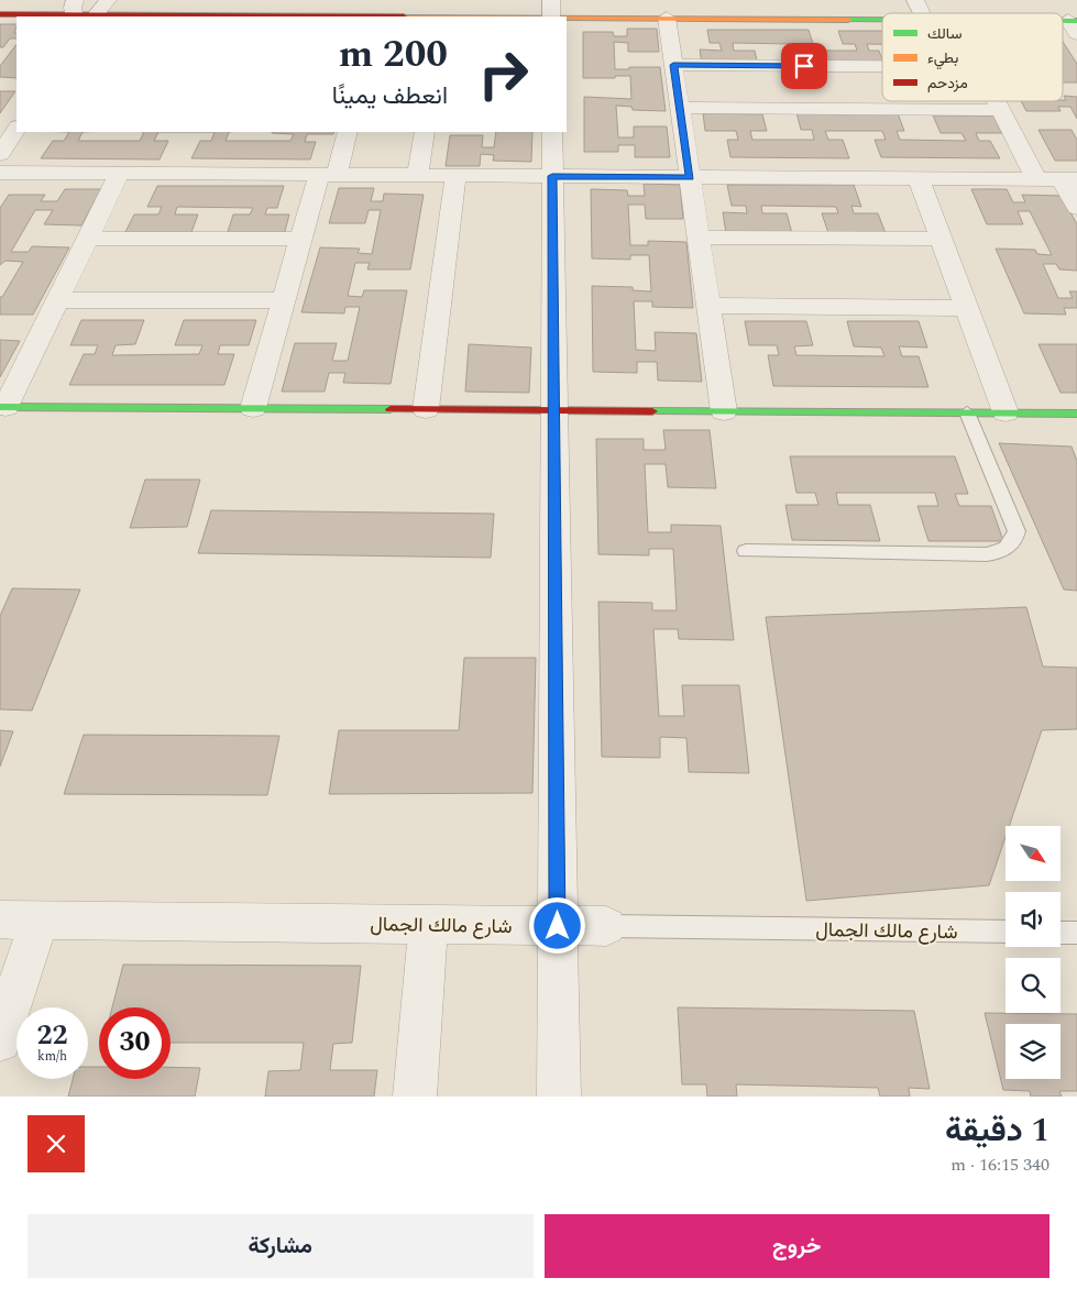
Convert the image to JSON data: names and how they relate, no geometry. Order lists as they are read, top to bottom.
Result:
{
  "streets": {
    "street": ["شارع مالك الجمال"]
  },
  "legend": ["سالك", "بطيء", "مزدحم"],
  "north": "bottom right",
  "page": {
    "turn": ["200 m", "انعطف يمينًا"],
    "speed": "22 km/h",
    "limit": "30",
    "heading": ["1 دقيقة", "340 m · 16:15"],
    "buttons": ["خروج", "مشاركة"]
  }
}
